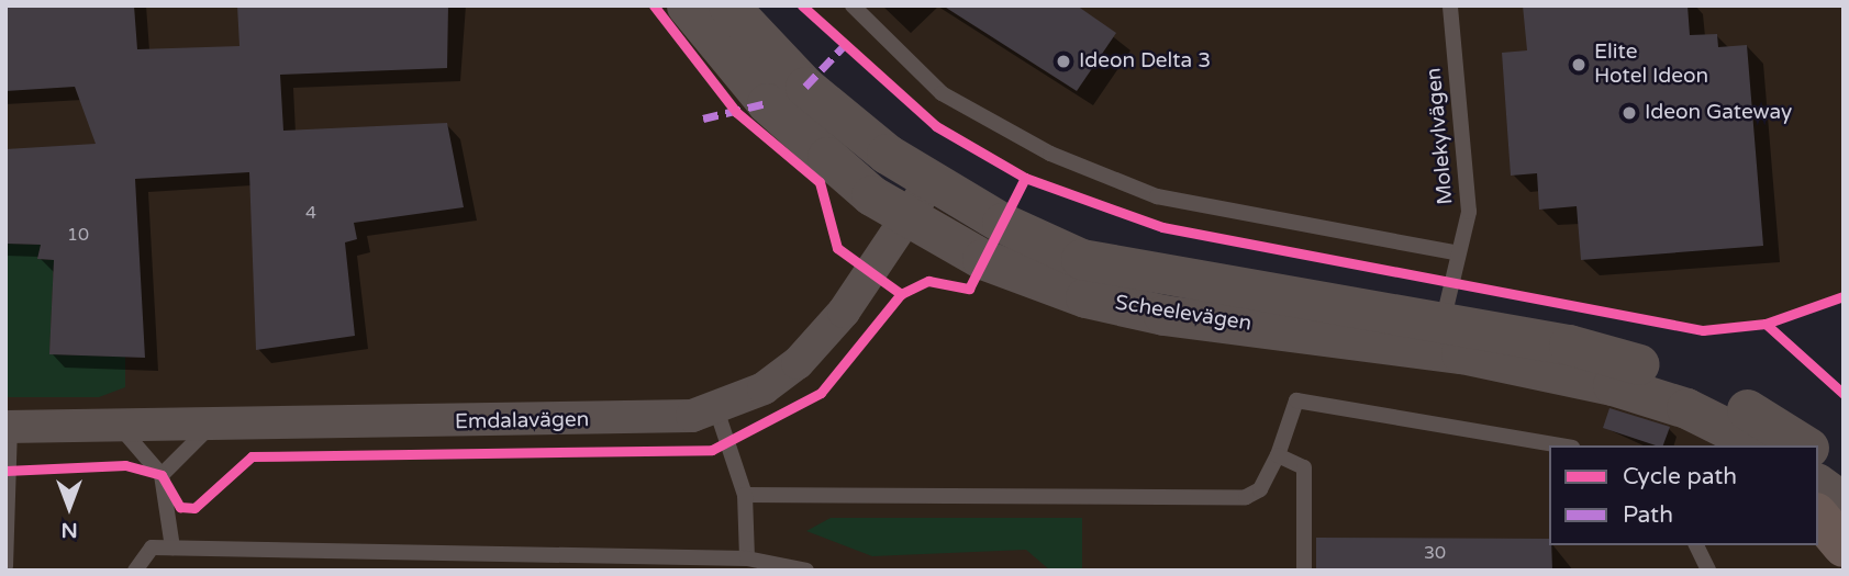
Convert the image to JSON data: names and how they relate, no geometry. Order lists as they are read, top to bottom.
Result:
{
  "streets": {
    "street": ["Scheelevägen", "Emdalavägen"],
    "lane": ["Molekylvägen"]
  },
  "crossings": [
    ["Molekylvägen", "Scheelevägen"],
    ["Scheelevägen", "Emdalavägen"]
  ],
  "places": ["Ideon Delta 3", "Elite Hotel Ideon", "Ideon Gateway"],
  "house_numbers": ["4", "10", "30"],
  "legend": ["Cycle path", "Path"],
  "north": "bottom"
}
